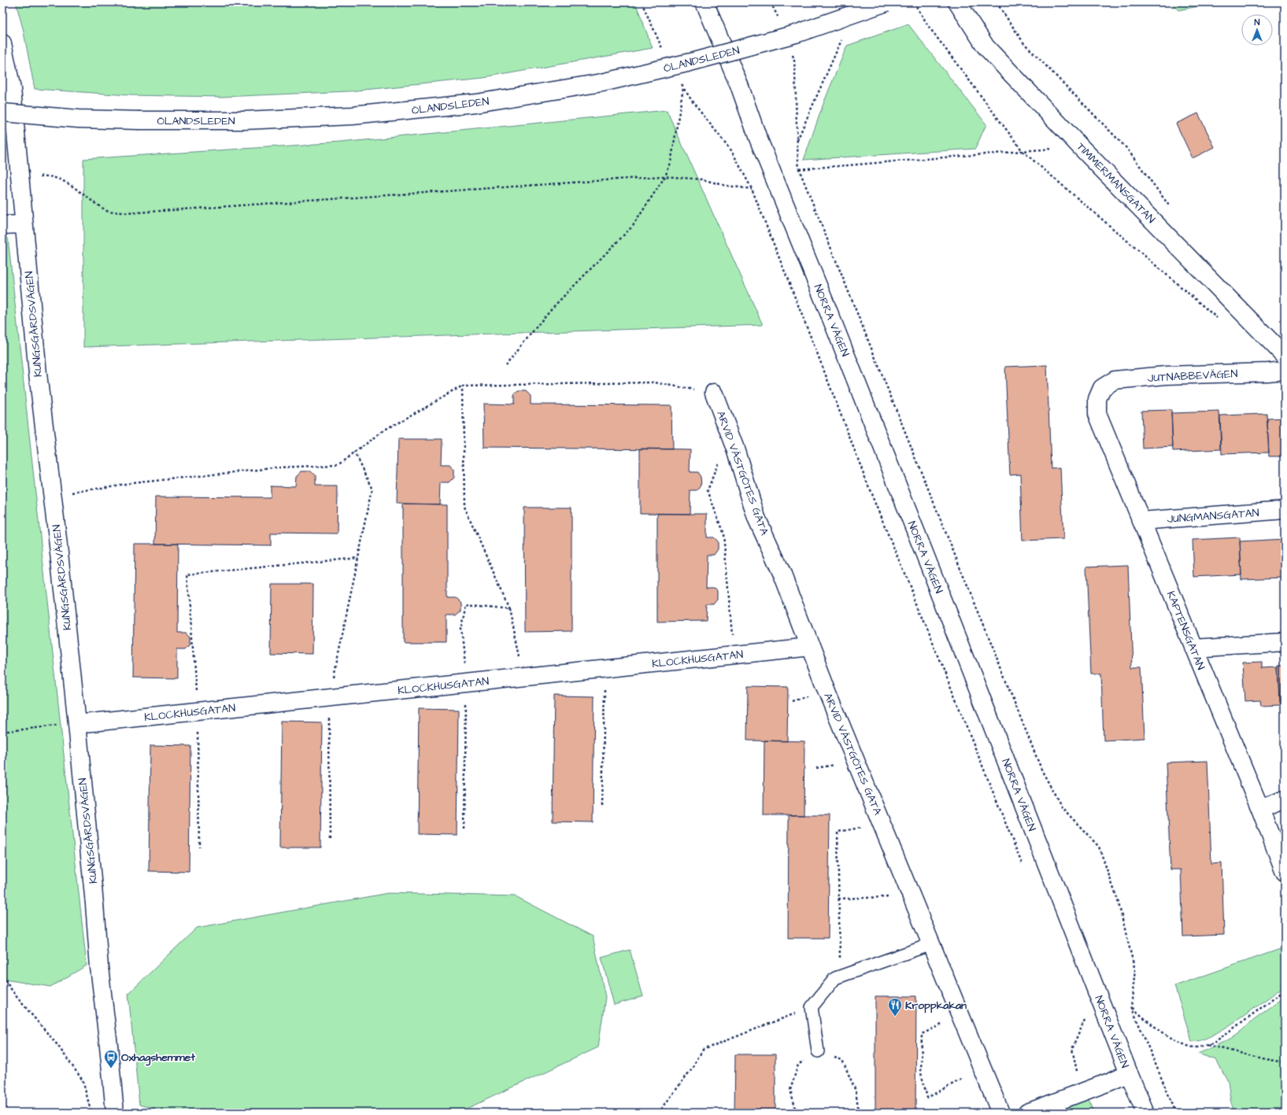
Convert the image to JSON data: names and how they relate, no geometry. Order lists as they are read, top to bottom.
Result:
{
  "streets": {
    "street": [
      "ÖLANDSLEDEN",
      "TIMMERMANSGATAN",
      "NORRA VÄGEN",
      "KUNGSGÅRDSVÄGEN",
      "JUTNABBEVÄGEN",
      "ARVID VÄSTGÖTES GATA",
      "JUNGMANSGATAN",
      "KAPTENSGATAN",
      "KLOCKHUSGATAN"
    ]
  },
  "crossings": [
    ["KUNGSGÅRDSVÄGEN", "KLOCKHUSGATAN"],
    ["JUTNABBEVÄGEN", "KAPTENSGATAN"],
    ["ARVID VÄSTGÖTES GATA", "KLOCKHUSGATAN"],
    ["JUNGMANSGATAN", "KAPTENSGATAN"]
  ],
  "places": {
    "restaurant": ["Kroppkakan"],
    "bus stop": ["Oxhagshemmet"]
  },
  "north": "top"
}
